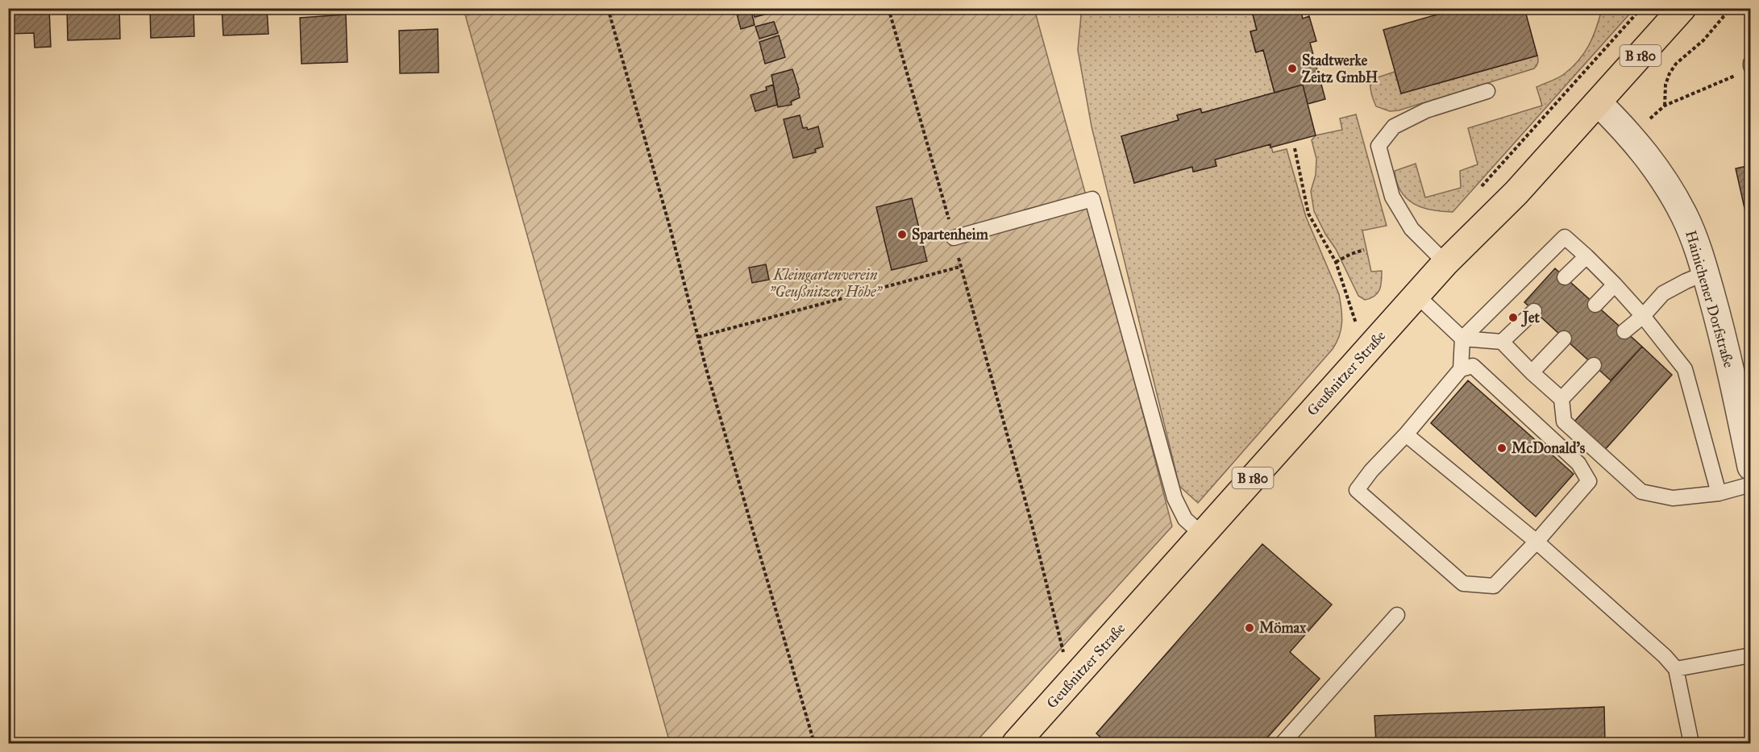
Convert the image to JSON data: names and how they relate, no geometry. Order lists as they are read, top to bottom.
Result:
{
  "streets": {
    "main road": ["B 180", "Geußnitzer Straße"],
    "street": ["Hainichener Dorfstraße"]
  },
  "crossings": [
    ["Hainichener Dorfstraße", "Geußnitzer Straße"]
  ],
  "parks": ["Kleingartenverein \"Geußnitzer Höhe\""],
  "places": [
    "Stadtwerke Zeitz GmbH",
    "Spartenheim",
    "Jet",
    "McDonald's",
    "Mömax"
  ]
}
